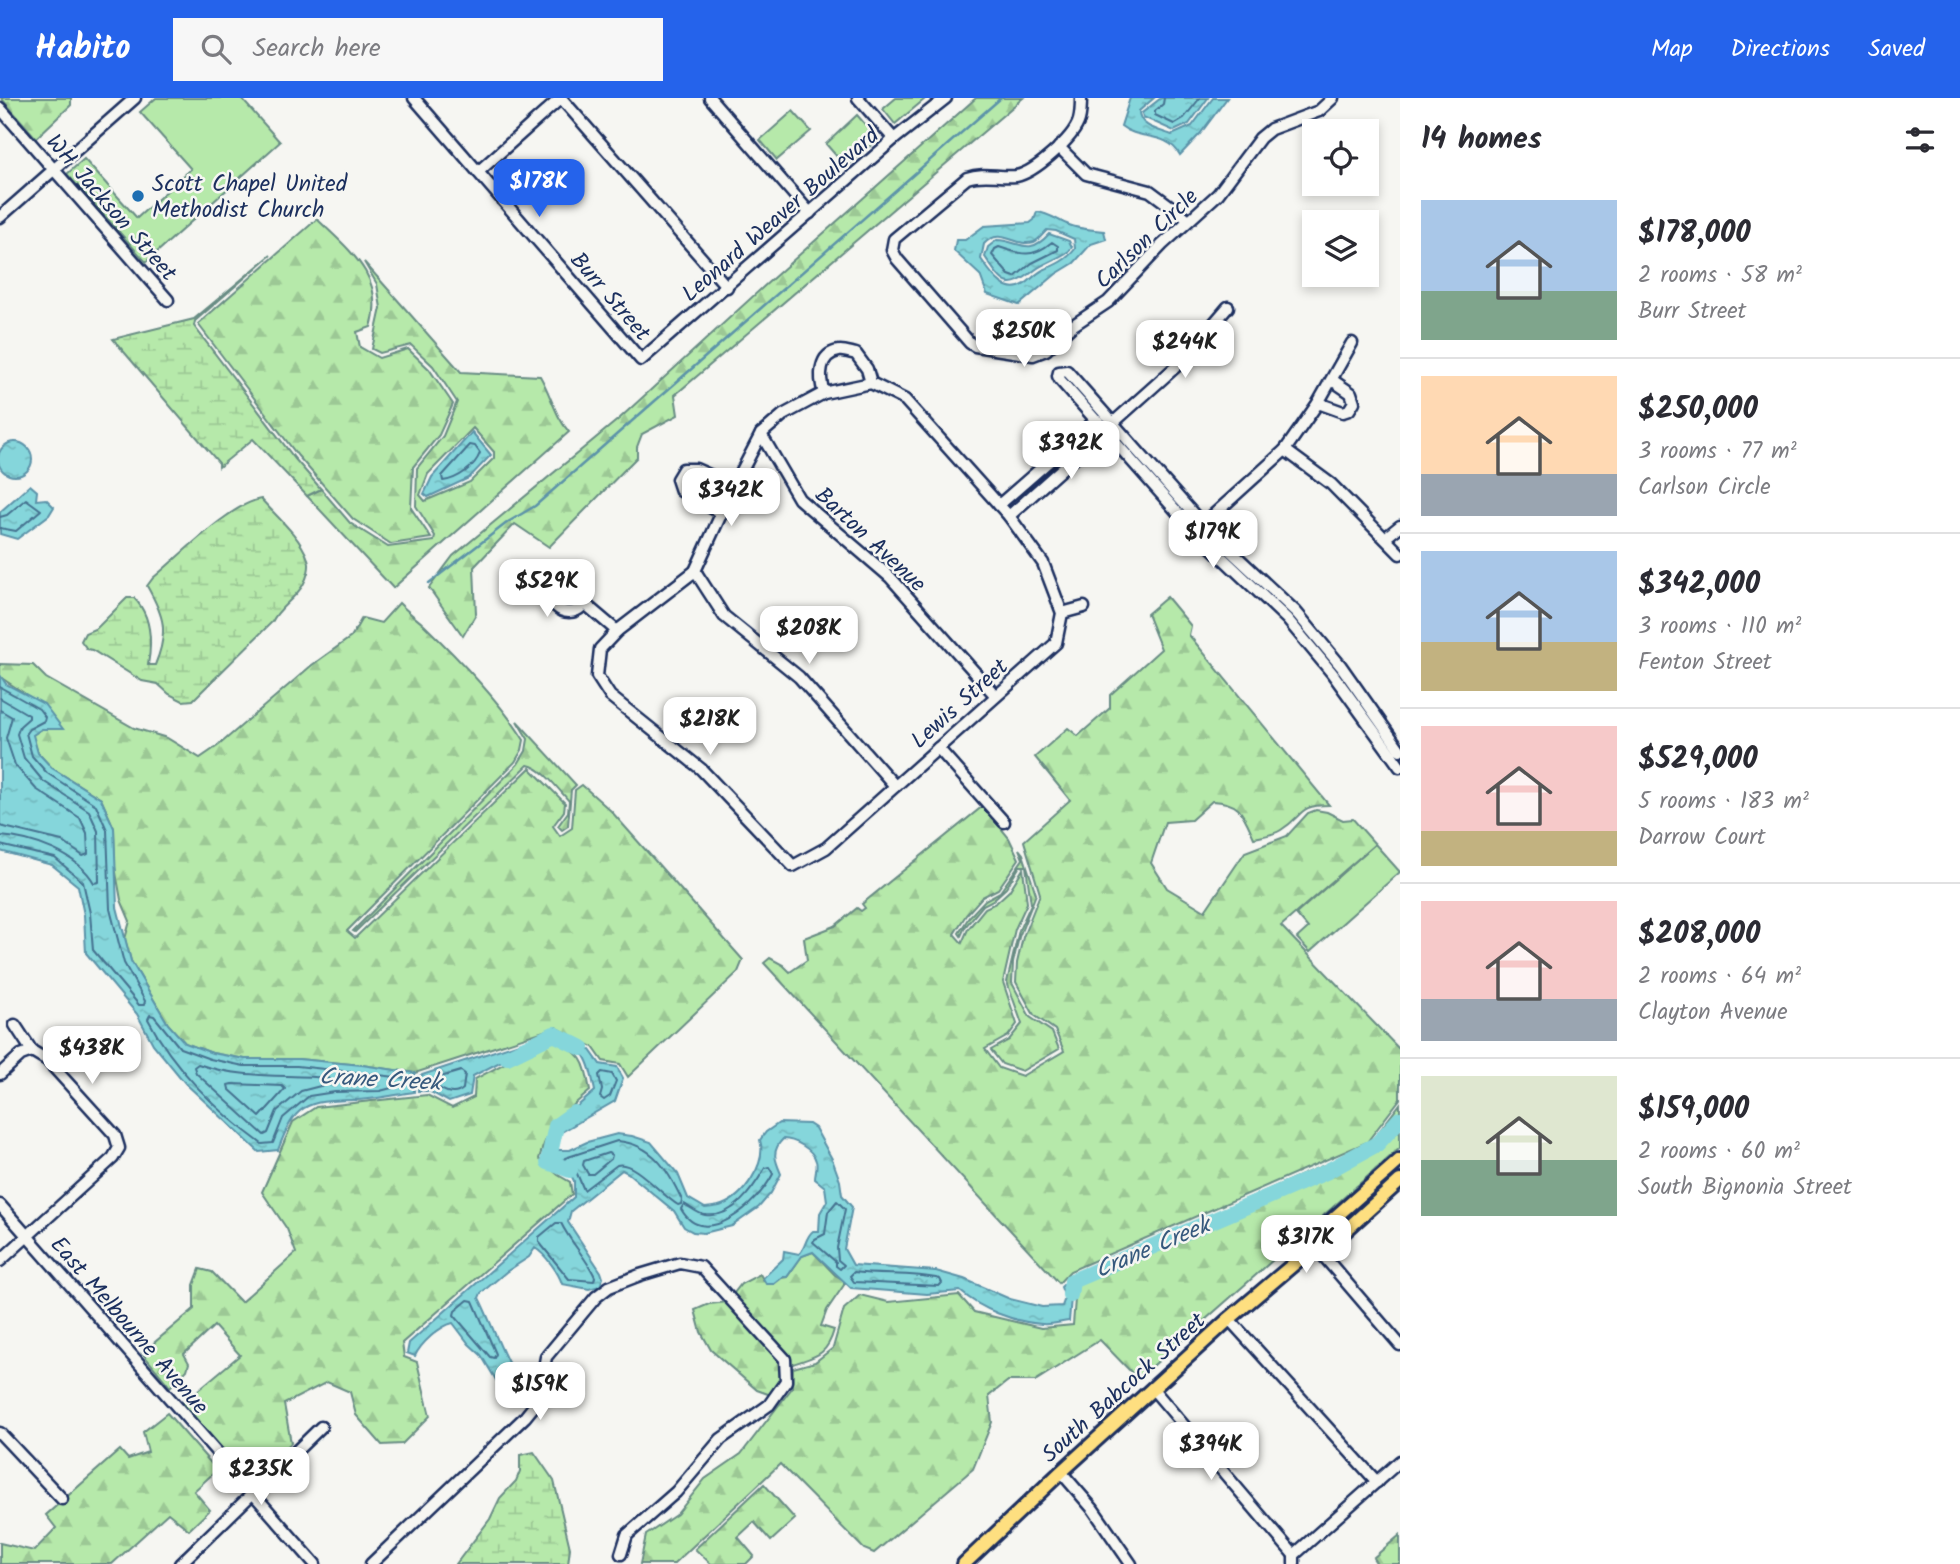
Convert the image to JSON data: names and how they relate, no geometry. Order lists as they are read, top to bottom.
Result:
{
  "streets": {
    "main road": ["South Babcock Street"],
    "street": [
      "WH Jackson Street",
      "Leonard Weaver Boulevard",
      "Carlson Circle",
      "Burr Street",
      "Barton Avenue",
      "Lewis Street",
      "East Melbourne Avenue"
    ]
  },
  "crossings": [
    ["Leonard Weaver Boulevard", "Burr Street"],
    ["Barton Avenue", "Lewis Street"]
  ],
  "water": ["Crane Creek"],
  "places": ["Scott Chapel United Methodist Church"],
  "page": {
    "header": "Habito",
    "search": "Search here",
    "nav": ["Map", "Directions", "Saved"],
    "heading": "14 homes",
    "price": [
      "$178K",
      "$250K",
      "$244K",
      "$392K",
      "$342K",
      "$179K",
      "$529K",
      "$208K",
      "$218K",
      "$438K",
      "$317K",
      "$159K",
      "$394K",
      "$235K"
    ],
    "list": [
      {
        "name": "$178,000",
        "note": "2 rooms · 58 m² · Burr Street"
      },
      {
        "name": "$250,000",
        "note": "3 rooms · 77 m² · Carlson Circle"
      },
      {
        "name": "$342,000",
        "note": "3 rooms · 110 m² · Fenton Street"
      },
      {
        "name": "$529,000",
        "note": "5 rooms · 183 m² · Darrow Court"
      },
      {
        "name": "$208,000",
        "note": "2 rooms · 64 m² · Clayton Avenue"
      },
      {
        "name": "$159,000",
        "note": "2 rooms · 60 m² · South Bignonia Street"
      }
    ]
  }
}
